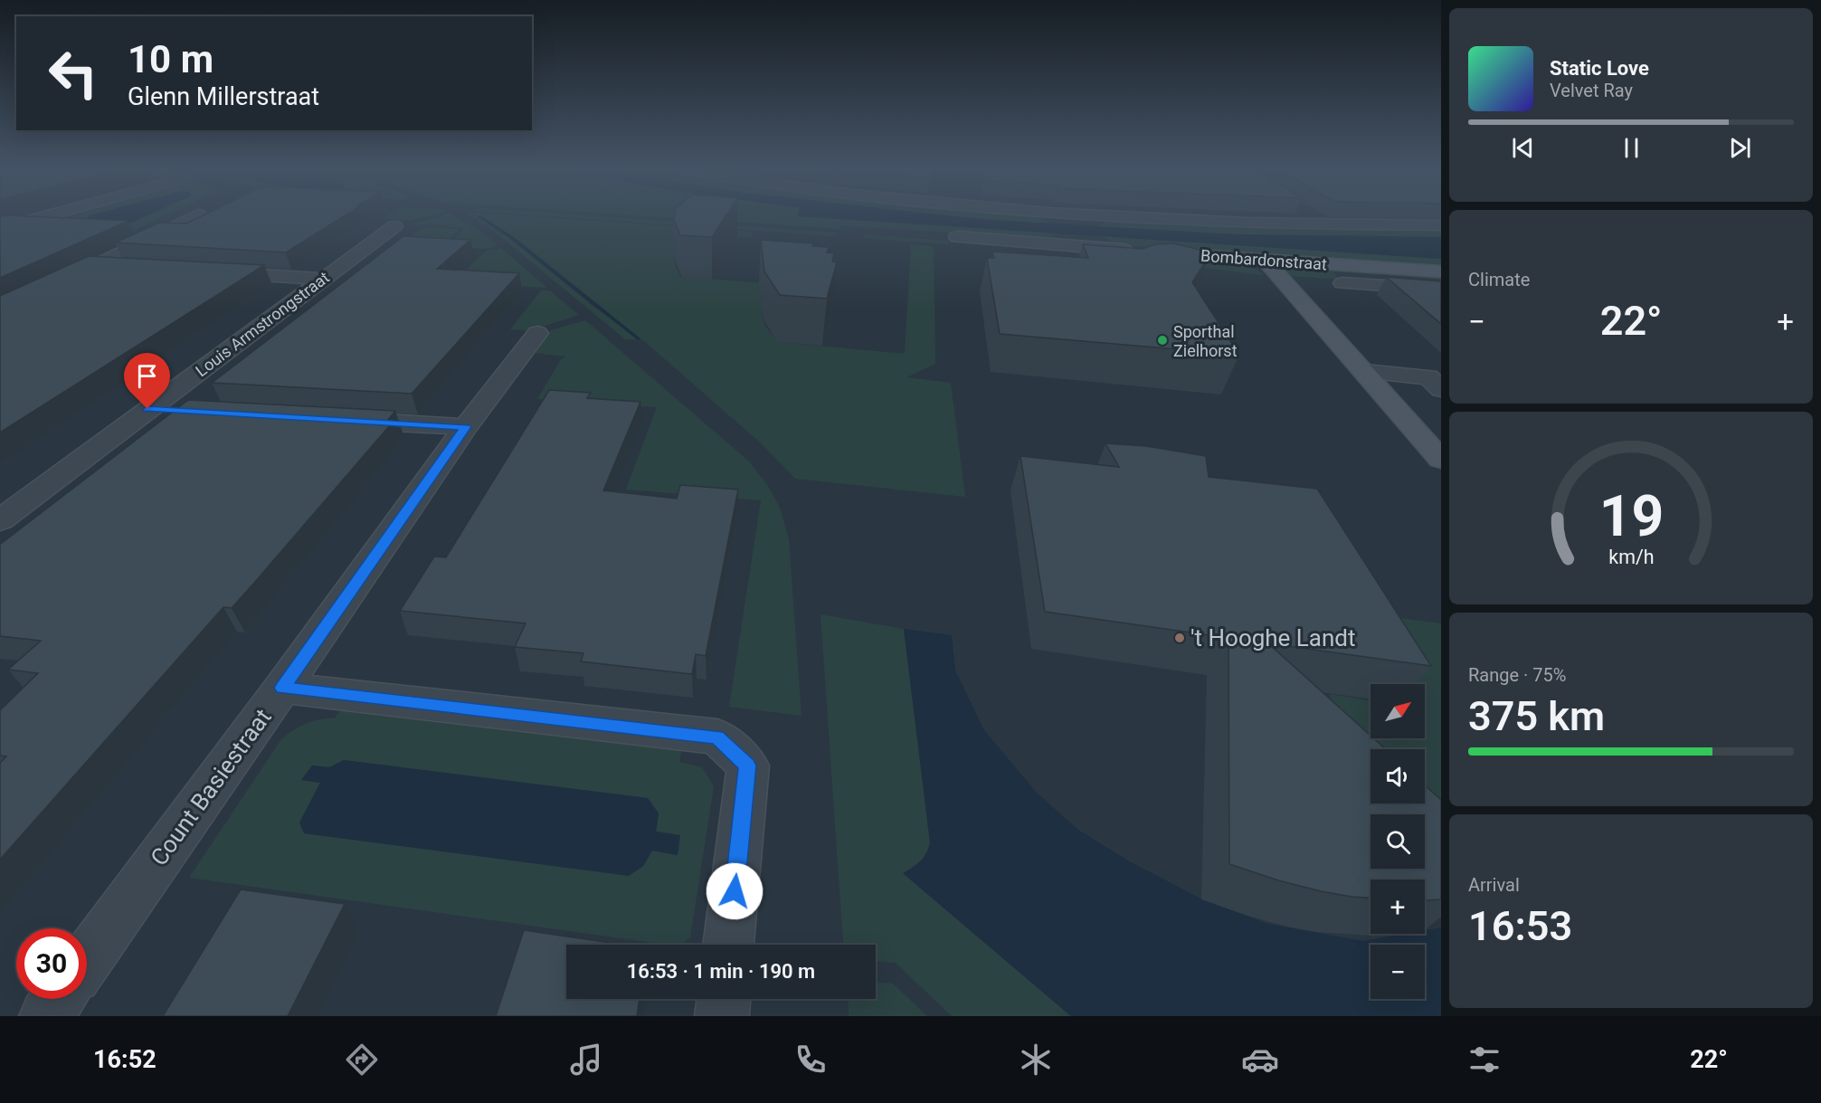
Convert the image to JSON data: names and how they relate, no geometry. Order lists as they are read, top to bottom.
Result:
{
  "streets": {
    "street": ["Bombardonstraat", "Louis Armstrongstraat", "Count Basiestraat"]
  },
  "places": ["Sporthal Zielhorst", "'t Hooghe Landt"],
  "north": "top right",
  "page": {
    "turn": ["10 m", "Glenn Millerstraat"],
    "song": ["Static Love", "Velvet Ray"],
    "tile": [
      "Climate",
      ["Range · 75%", "375 km"],
      ["Arrival", "16:53"]
    ],
    "heat": ["−", "22°", "+"],
    "map_buttons": ["+", "−"],
    "limit": "30",
    "trip": "16:53 · 1 min · 190 m",
    "tabs": ["16:52", "22°"],
    "gauge": ["19", "km/h"]
  }
}
